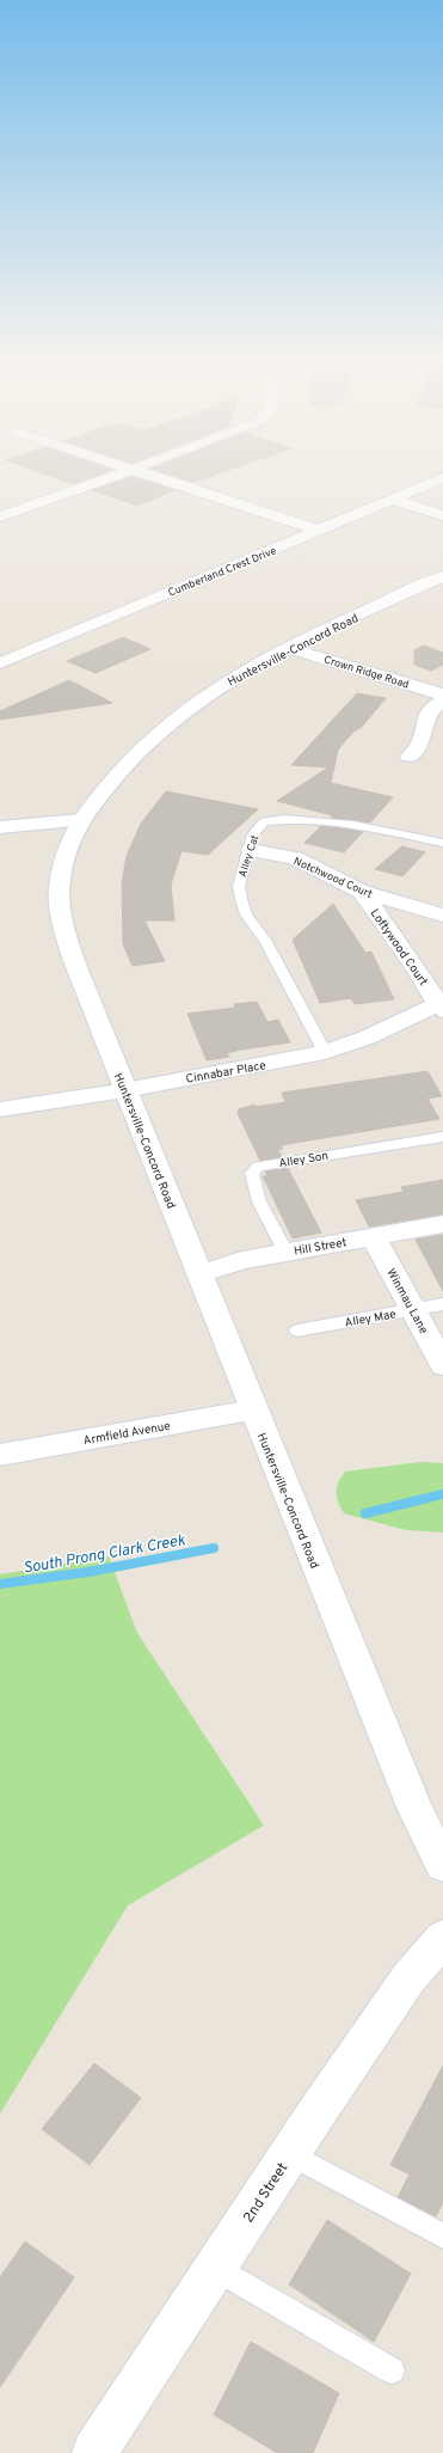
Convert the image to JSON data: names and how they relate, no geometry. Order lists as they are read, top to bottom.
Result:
{
  "streets": {
    "street": [
      "Cumberland Crest Drive",
      "Huntersville-Concord Road",
      "Crown Ridge Road",
      "Notchwood Court",
      "Loftywood Court",
      "Cinnabar Place",
      "Hill Street",
      "Winmau Lane",
      "Armfield Avenue",
      "2nd Street"
    ],
    "lane": ["Alley Cat", "Alley Son", "Alley Mae"]
  },
  "crossings": [
    ["Huntersville-Concord Road", "Crown Ridge Road"],
    ["Huntersville-Concord Road", "Cinnabar Place"],
    ["Huntersville-Concord Road", "Hill Street"],
    ["Huntersville-Concord Road", "Armfield Avenue"],
    ["Alley Cat", "Notchwood Court"],
    ["Alley Cat", "Cinnabar Place"],
    ["Notchwood Court", "Loftywood Court"],
    ["Loftywood Court", "Cinnabar Place"],
    ["Alley Son", "Hill Street"],
    ["Hill Street", "Winmau Lane"],
    ["Winmau Lane", "Alley Mae"]
  ],
  "water": ["South Prong Clark Creek"]
}
